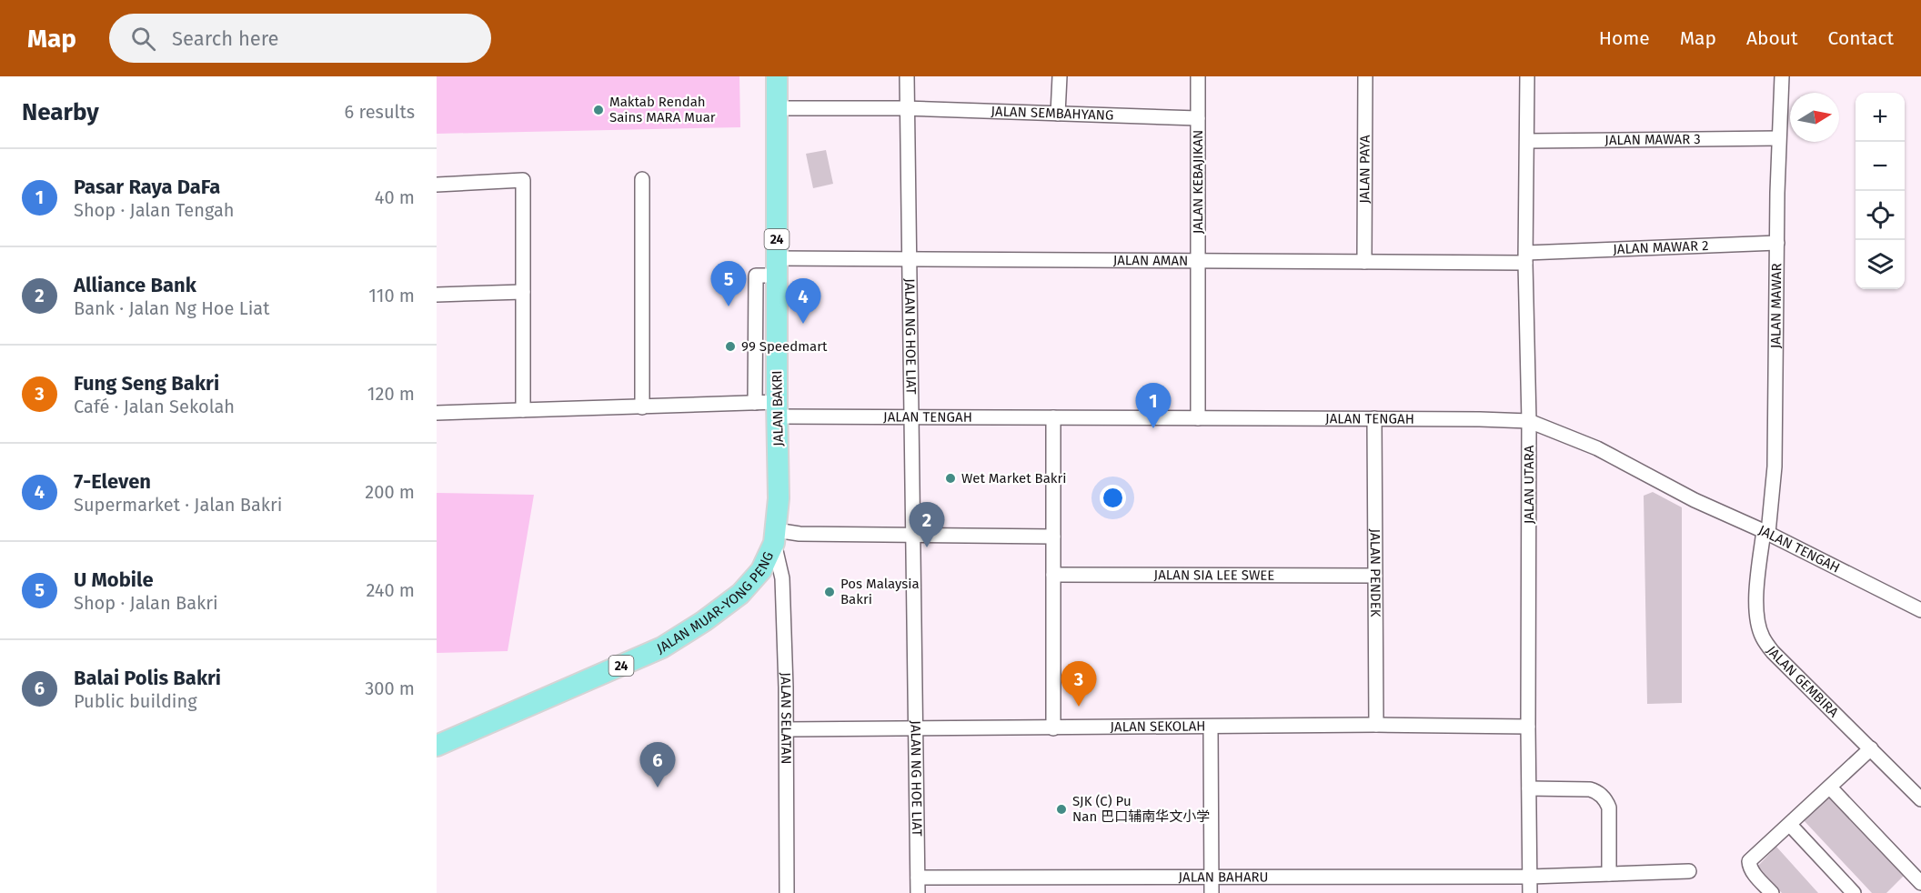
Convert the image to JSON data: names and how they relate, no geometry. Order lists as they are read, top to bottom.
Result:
{
  "streets": {
    "main road": ["24", "JALAN BAKRI", "JALAN MUAR-YONG PENG"],
    "street": [
      "JALAN SEMBAHYANG",
      "JALAN MAWAR 3",
      "JALAN PAYA",
      "JALAN KEBAJIKAN",
      "JALAN MAWAR 2",
      "JALAN AMAN",
      "JALAN MAWAR",
      "JALAN NG HOE LIAT",
      "JALAN TENGAH",
      "JALAN UTARA",
      "JALAN PENDEK",
      "JALAN SIA LEE SWEE",
      "JALAN GEMBIRA",
      "JALAN SELATAN",
      "JALAN SEKOLAH",
      "JALAN BAHARU"
    ]
  },
  "crossings": [
    ["JALAN SEMBAHYANG", "JALAN KEBAJIKAN"],
    ["JALAN SEMBAHYANG", "JALAN NG HOE LIAT"],
    ["JALAN SEMBAHYANG", "JALAN BAKRI"],
    ["JALAN MAWAR 3", "JALAN MAWAR"],
    ["JALAN MAWAR 3", "JALAN UTARA"],
    ["JALAN PAYA", "JALAN AMAN"],
    ["JALAN KEBAJIKAN", "JALAN AMAN"],
    ["JALAN KEBAJIKAN", "JALAN TENGAH"],
    ["JALAN MAWAR 2", "JALAN AMAN"],
    ["JALAN MAWAR 2", "JALAN MAWAR"],
    ["JALAN MAWAR 2", "JALAN UTARA"],
    ["JALAN AMAN", "JALAN NG HOE LIAT"],
    ["JALAN AMAN", "JALAN BAKRI"],
    ["JALAN AMAN", "JALAN TENGAH"],
    ["JALAN AMAN", "JALAN UTARA"],
    ["JALAN MAWAR", "JALAN TENGAH"],
    ["JALAN MAWAR", "JALAN GEMBIRA"],
    ["JALAN NG HOE LIAT", "JALAN TENGAH"],
    ["JALAN NG HOE LIAT", "JALAN SEKOLAH"],
    ["JALAN NG HOE LIAT", "JALAN BAHARU"],
    ["JALAN BAKRI", "JALAN TENGAH"],
    ["JALAN BAKRI", "JALAN MUAR-YONG PENG"],
    ["JALAN BAKRI", "JALAN SELATAN"],
    ["JALAN TENGAH", "JALAN UTARA"],
    ["JALAN TENGAH", "JALAN PENDEK"],
    ["JALAN TENGAH", "JALAN GEMBIRA"],
    ["JALAN UTARA", "JALAN SEKOLAH"],
    ["JALAN UTARA", "JALAN BAHARU"],
    ["JALAN PENDEK", "JALAN SIA LEE SWEE"],
    ["JALAN PENDEK", "JALAN SEKOLAH"],
    ["JALAN MUAR-YONG PENG", "JALAN SELATAN"],
    ["JALAN SELATAN", "JALAN SEKOLAH"]
  ],
  "places": [
    "Maktab Rendah Sains MARA Muar",
    "99 Speedmart",
    "Wet Market Bakri",
    "Pos Malaysia Bakri",
    "SJK (C) Pu Nan 巴口辅南华文小学"
  ],
  "north": "right",
  "page": {
    "header": "Map",
    "search": "Search here",
    "nav": [
      "Home",
      "Map",
      "About",
      "Contact"
    ],
    "heading": ["Nearby", "6 results"],
    "map_buttons": ["+", "−"],
    "list": [
      {
        "mark": "1",
        "name": "Pasar Raya DaFa",
        "note": "Shop · Jalan Tengah",
        "value": "40 m"
      },
      {
        "mark": "2",
        "name": "Alliance Bank",
        "note": "Bank · Jalan Ng Hoe Liat",
        "value": "110 m"
      },
      {
        "mark": "3",
        "name": "Fung Seng Bakri",
        "note": "Café · Jalan Sekolah",
        "value": "120 m"
      },
      {
        "mark": "4",
        "name": "7-Eleven",
        "note": "Supermarket · Jalan Bakri",
        "value": "200 m"
      },
      {
        "mark": "5",
        "name": "U Mobile",
        "note": "Shop · Jalan Bakri",
        "value": "240 m"
      },
      {
        "mark": "6",
        "name": "Balai Polis Bakri",
        "note": "Public building",
        "value": "300 m"
      }
    ],
    "pins": [
      "5",
      "4",
      "1",
      "2",
      "3",
      "6"
    ]
  }
}
